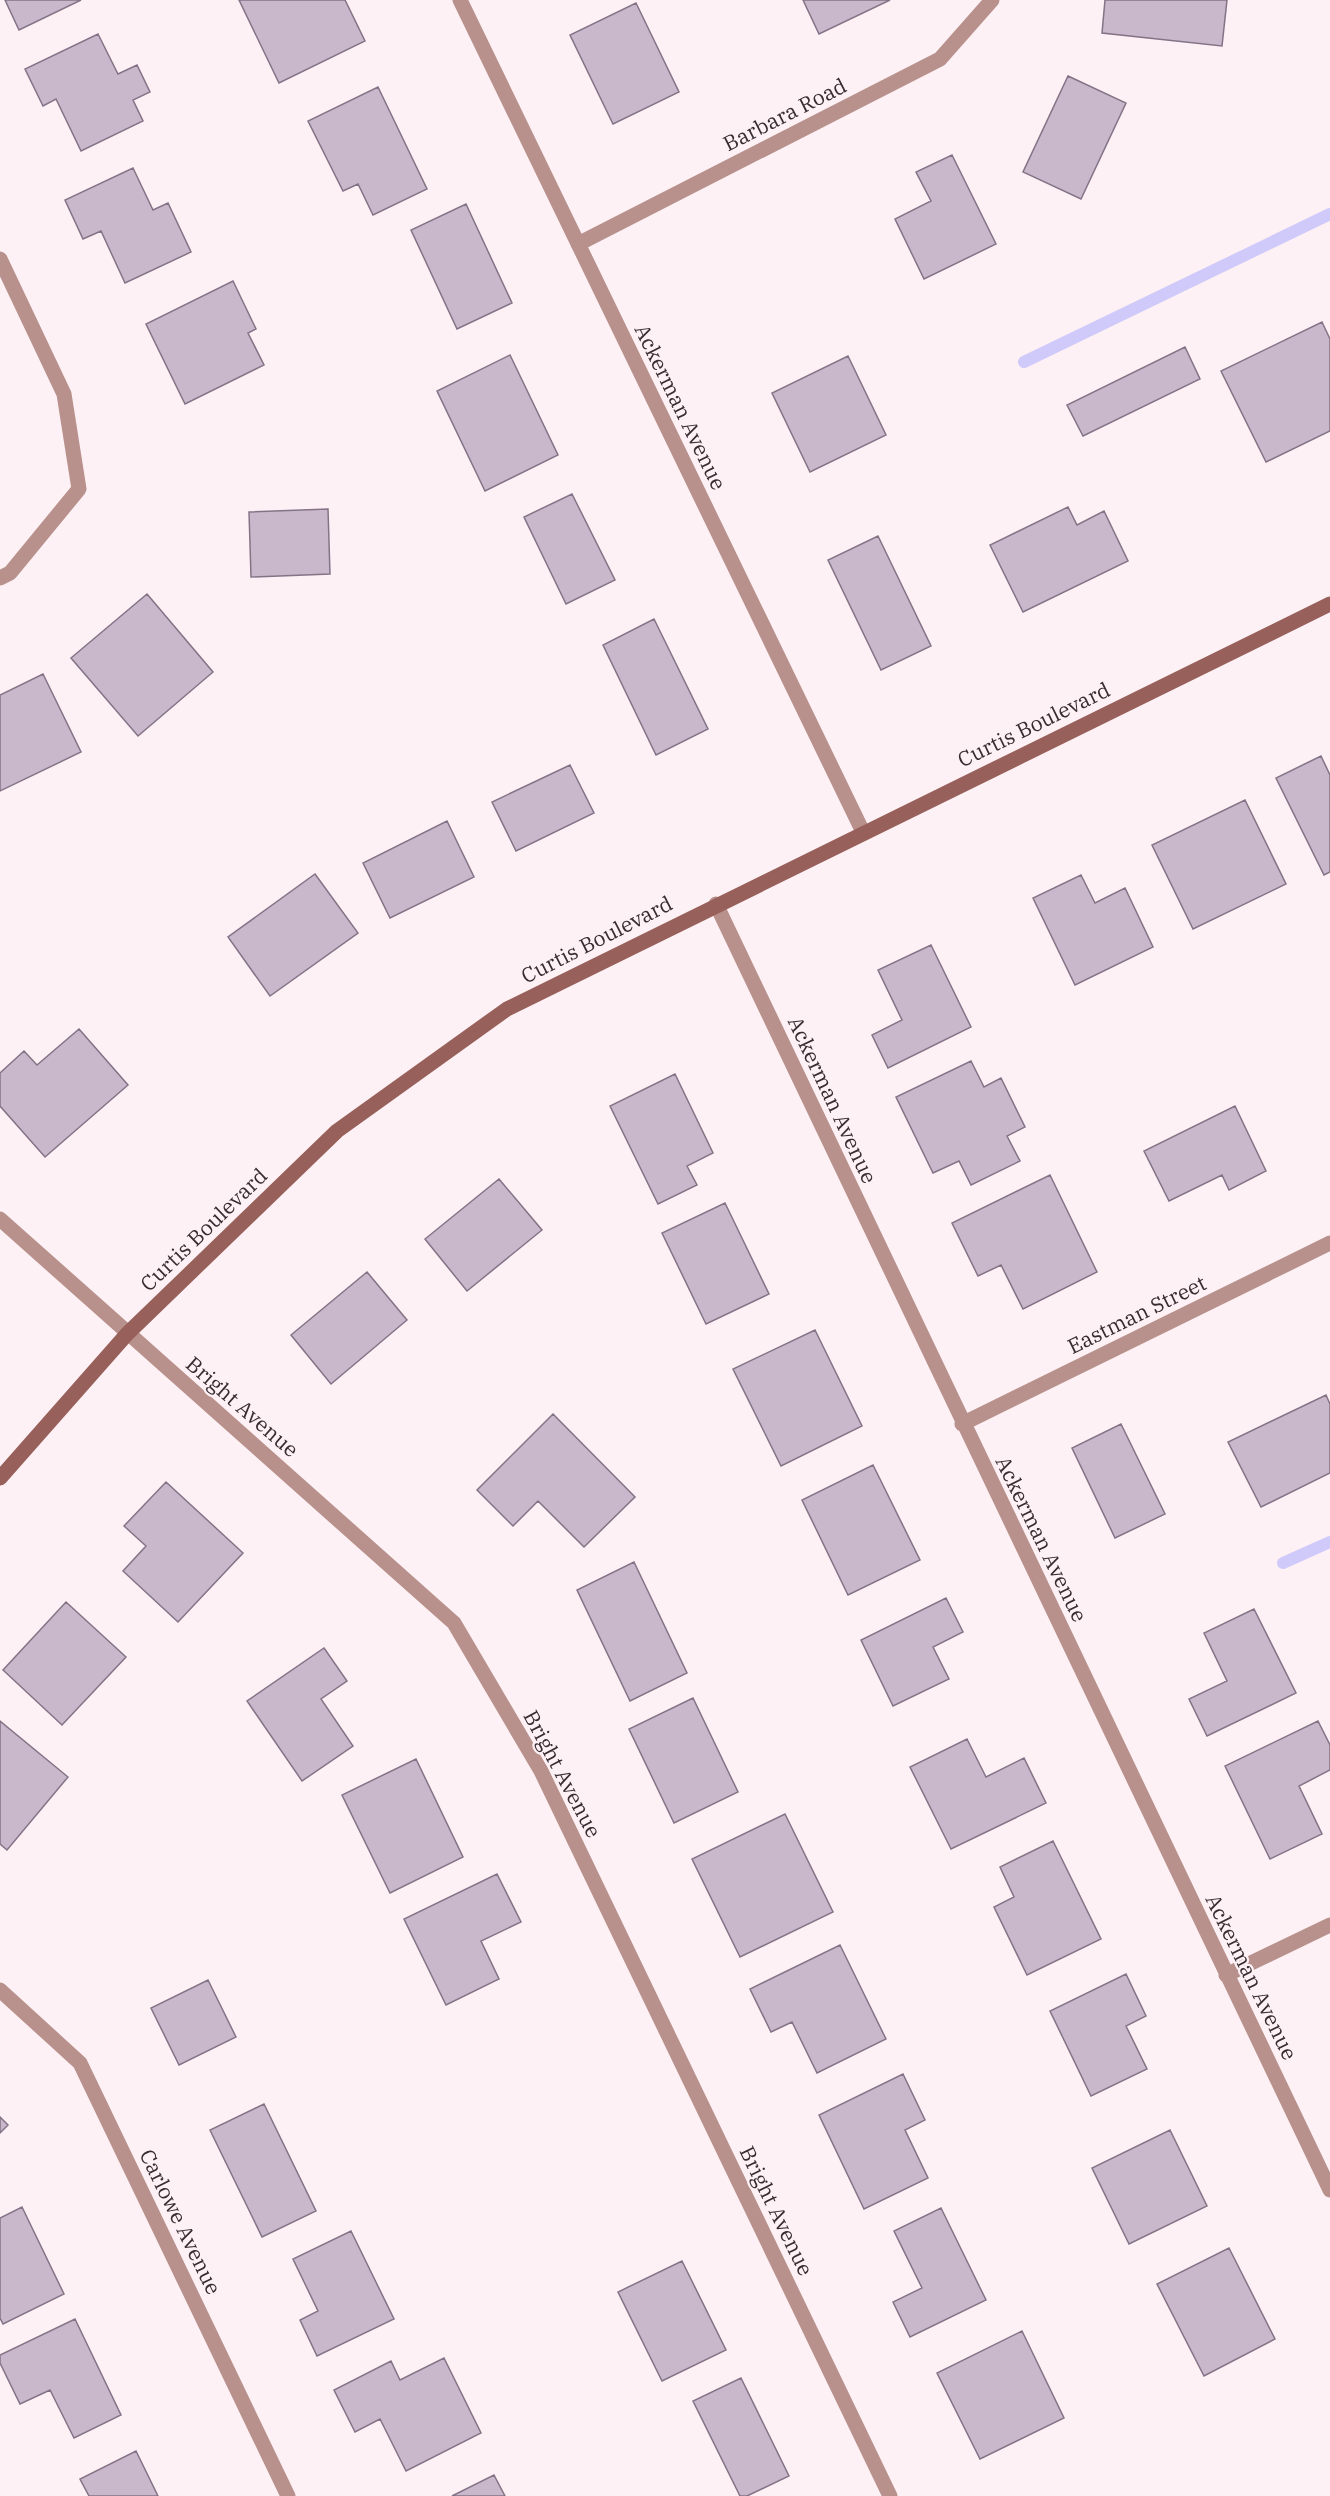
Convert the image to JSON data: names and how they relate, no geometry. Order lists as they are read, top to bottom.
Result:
{
  "streets": {
    "street": [
      "Barbara Road",
      "Ackerman Avenue",
      "Curtis Boulevard",
      "Eastman Street",
      "Bright Avenue",
      "Carlowe Avenue"
    ]
  },
  "crossings": [
    ["Barbara Road", "Ackerman Avenue"],
    ["Ackerman Avenue", "Curtis Boulevard"],
    ["Ackerman Avenue", "Eastman Street"],
    ["Curtis Boulevard", "Bright Avenue"]
  ]
}
